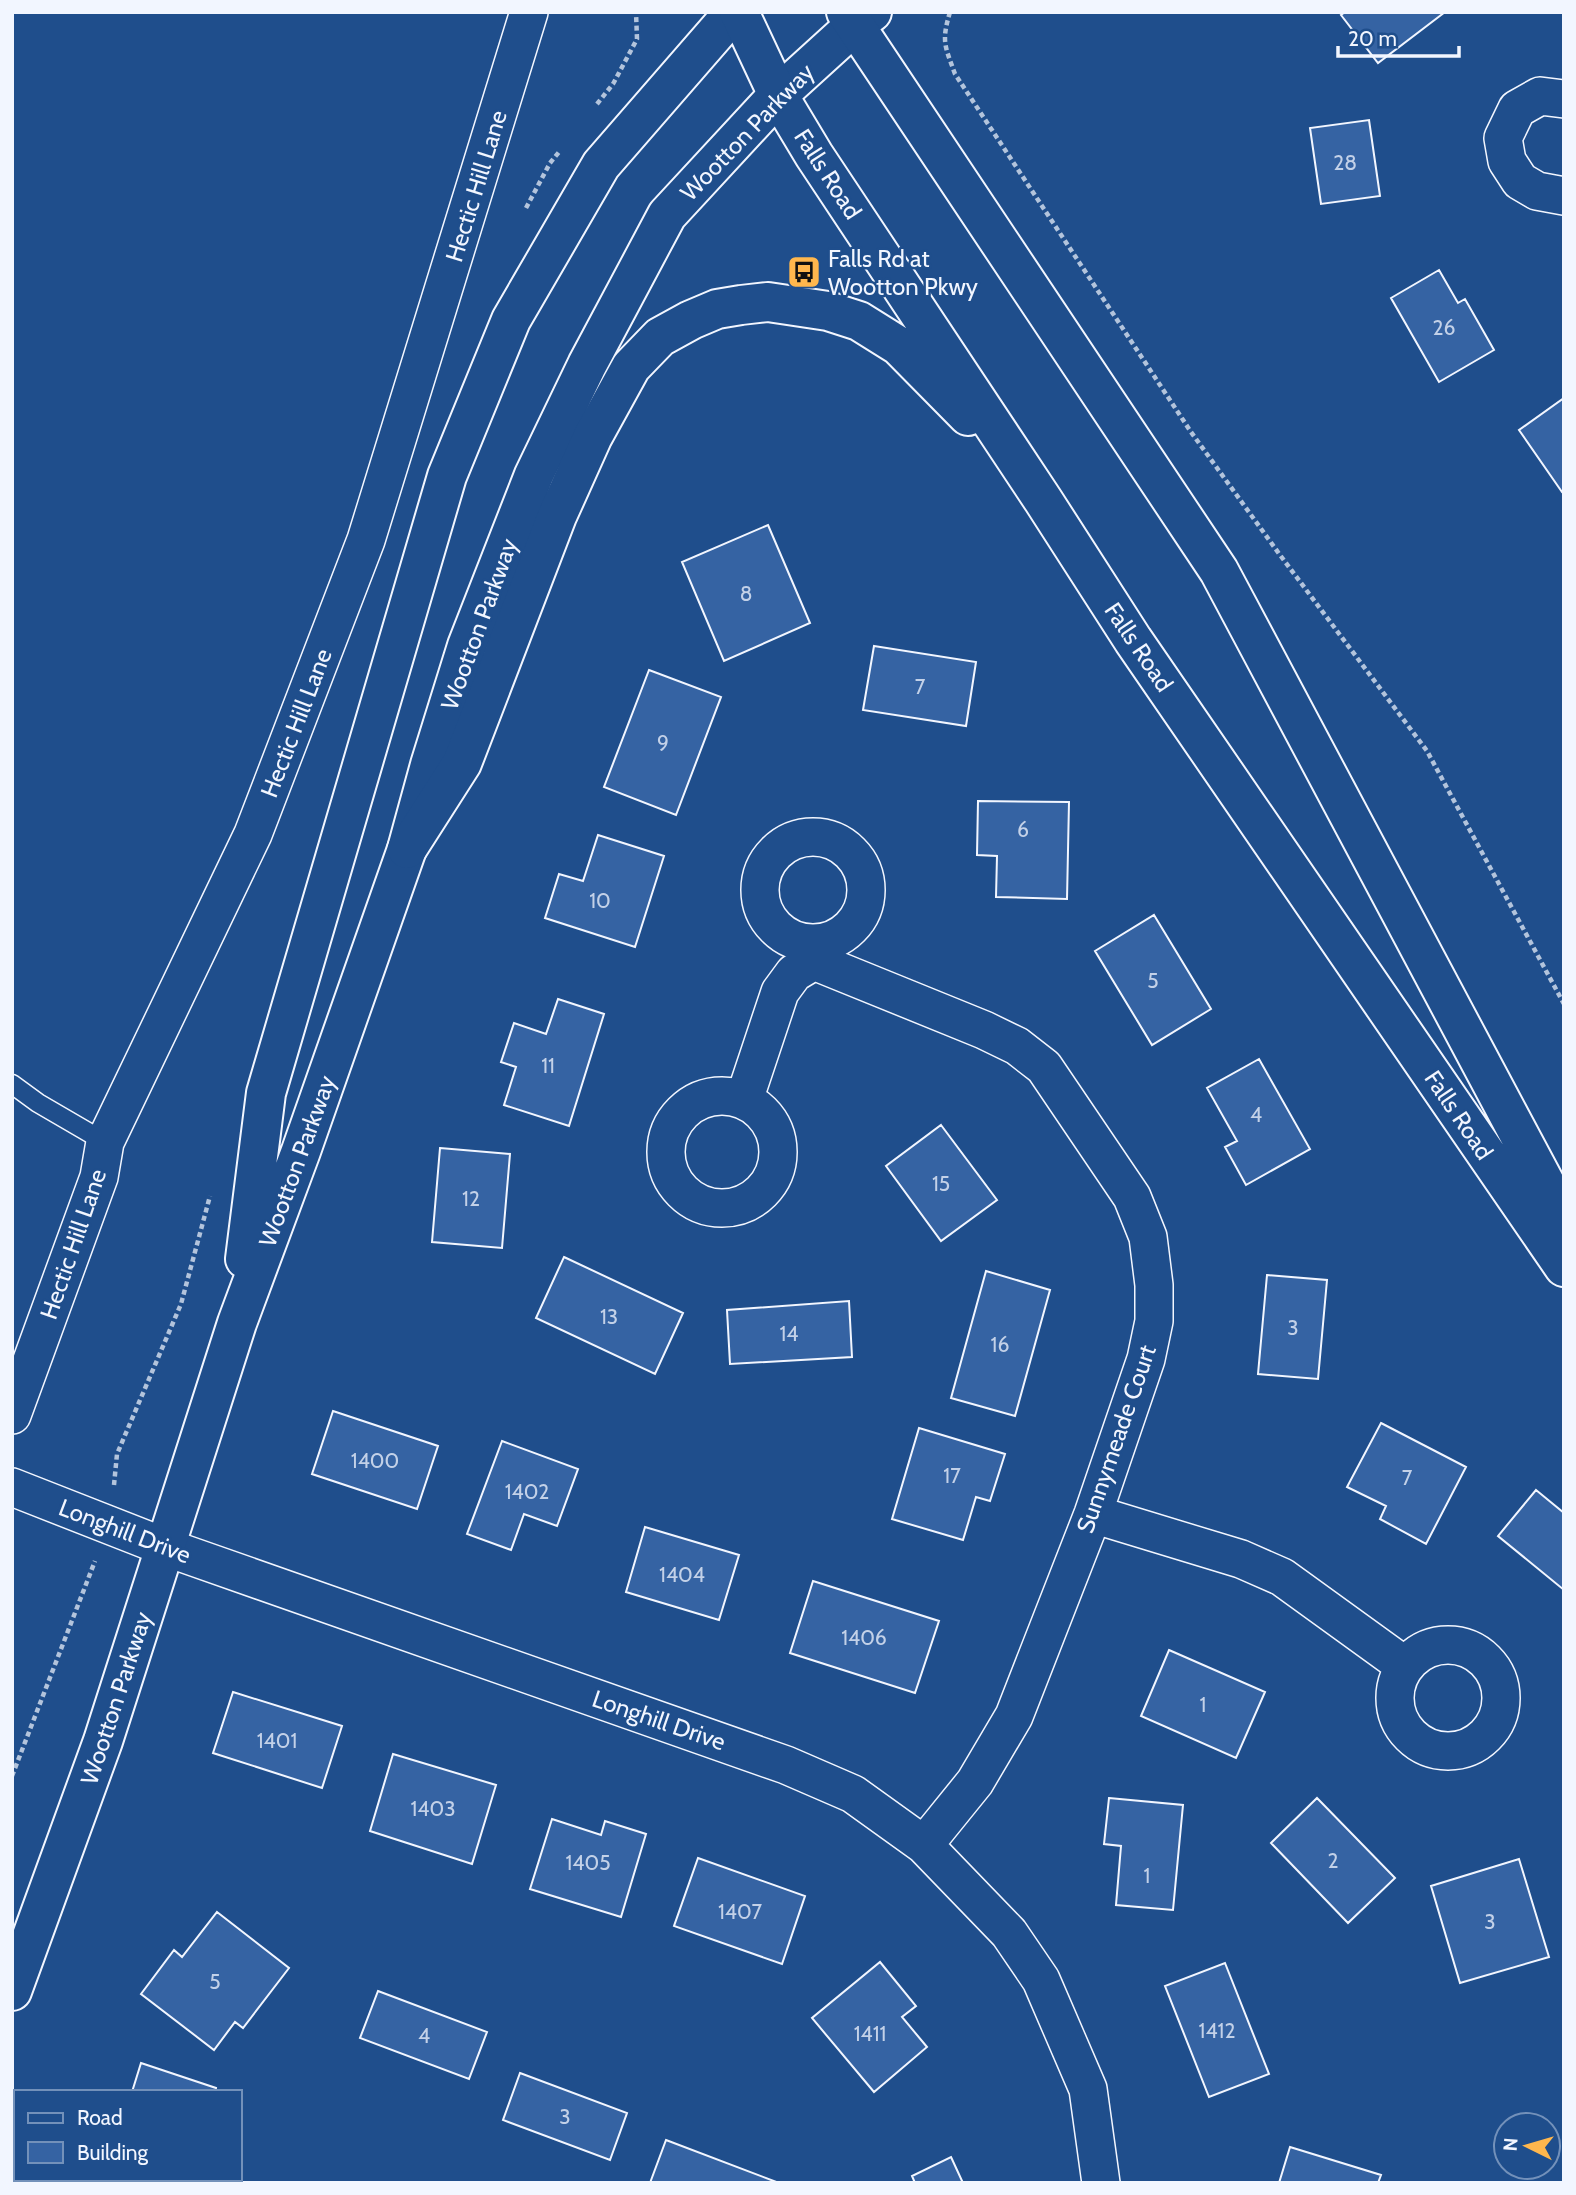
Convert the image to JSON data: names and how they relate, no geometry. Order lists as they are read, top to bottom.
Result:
{
  "streets": {
    "main road": ["Wootton Parkway", "Falls Road"],
    "street": ["Hectic Hill Lane", "Sunnymeade Court", "Longhill Drive"]
  },
  "crossings": [
    ["Wootton Parkway", "Falls Road"],
    ["Wootton Parkway", "Longhill Drive"],
    ["Sunnymeade Court", "Longhill Drive"]
  ],
  "places": {
    "bus stop": ["Falls Rd at Wootton Pkwy"]
  },
  "house_numbers": [
    "28",
    "26",
    "8",
    "7",
    "9",
    "6",
    "10",
    "5",
    "11",
    "4",
    "15",
    "12",
    "13",
    "3",
    "14",
    "16",
    "1400",
    "17",
    "7",
    "1402",
    "1404",
    "1406",
    "1",
    "1401",
    "1403",
    "2",
    "1405",
    "1",
    "1407",
    "3",
    "5",
    "1412",
    "1411",
    "4",
    "3"
  ],
  "legend": ["Road", "Building"],
  "scale_bar": "20 m",
  "north": "left"
}
